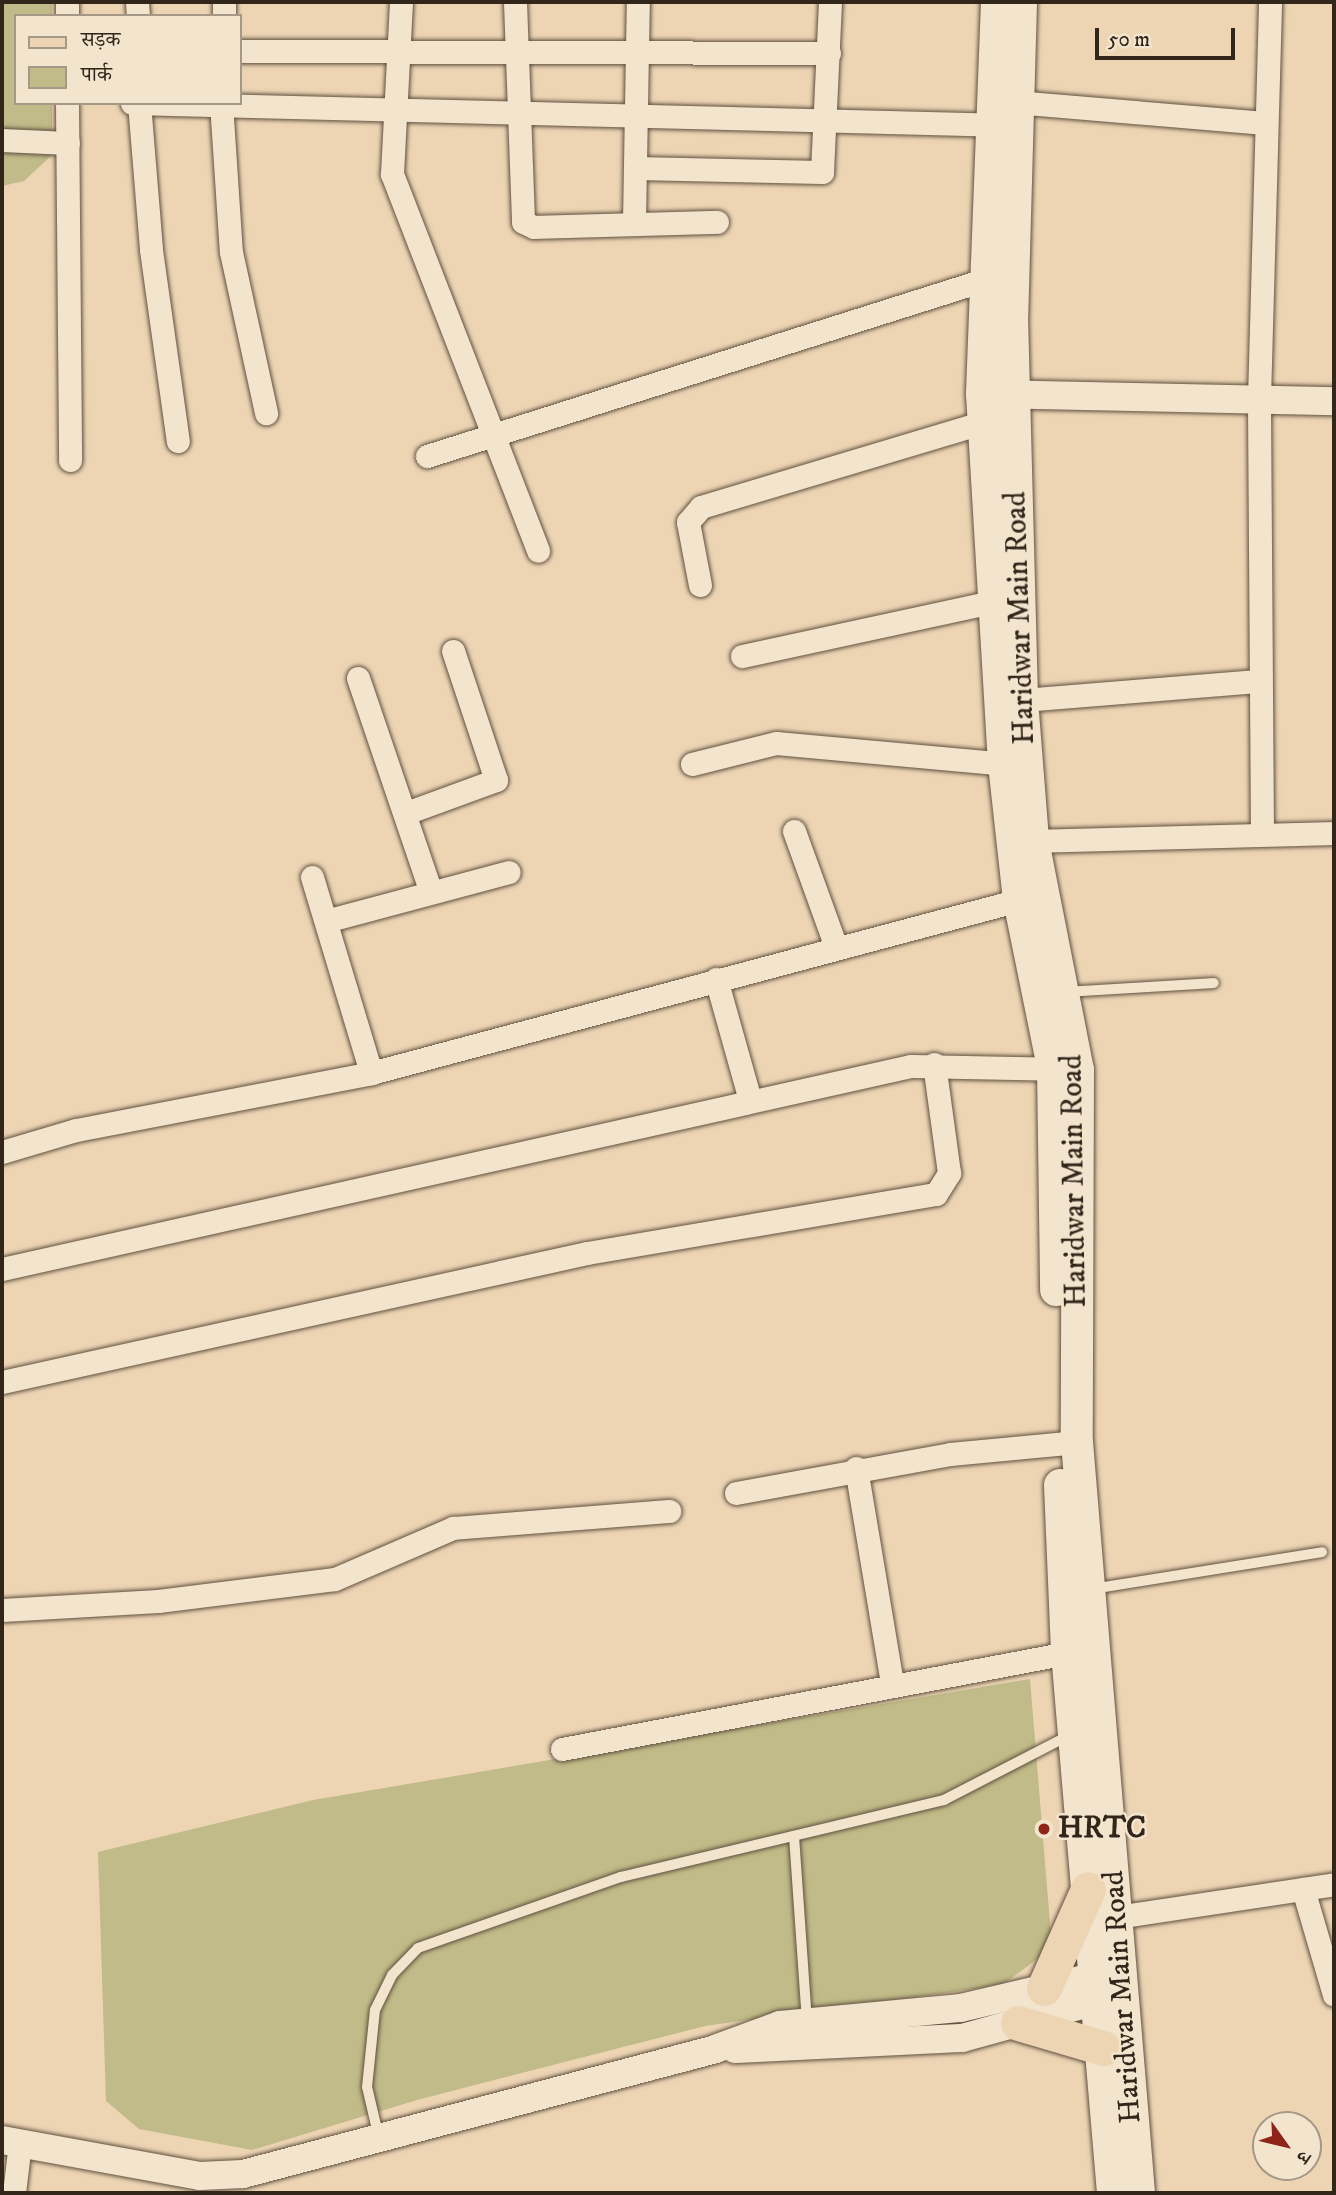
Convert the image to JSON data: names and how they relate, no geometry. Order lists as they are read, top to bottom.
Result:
{
  "streets": {
    "main road": ["Haridwar Main Road"]
  },
  "places": ["HRTC"],
  "legend": ["सड़क", "पार्क"],
  "scale_bar": "50 m",
  "north": "bottom right"
}
